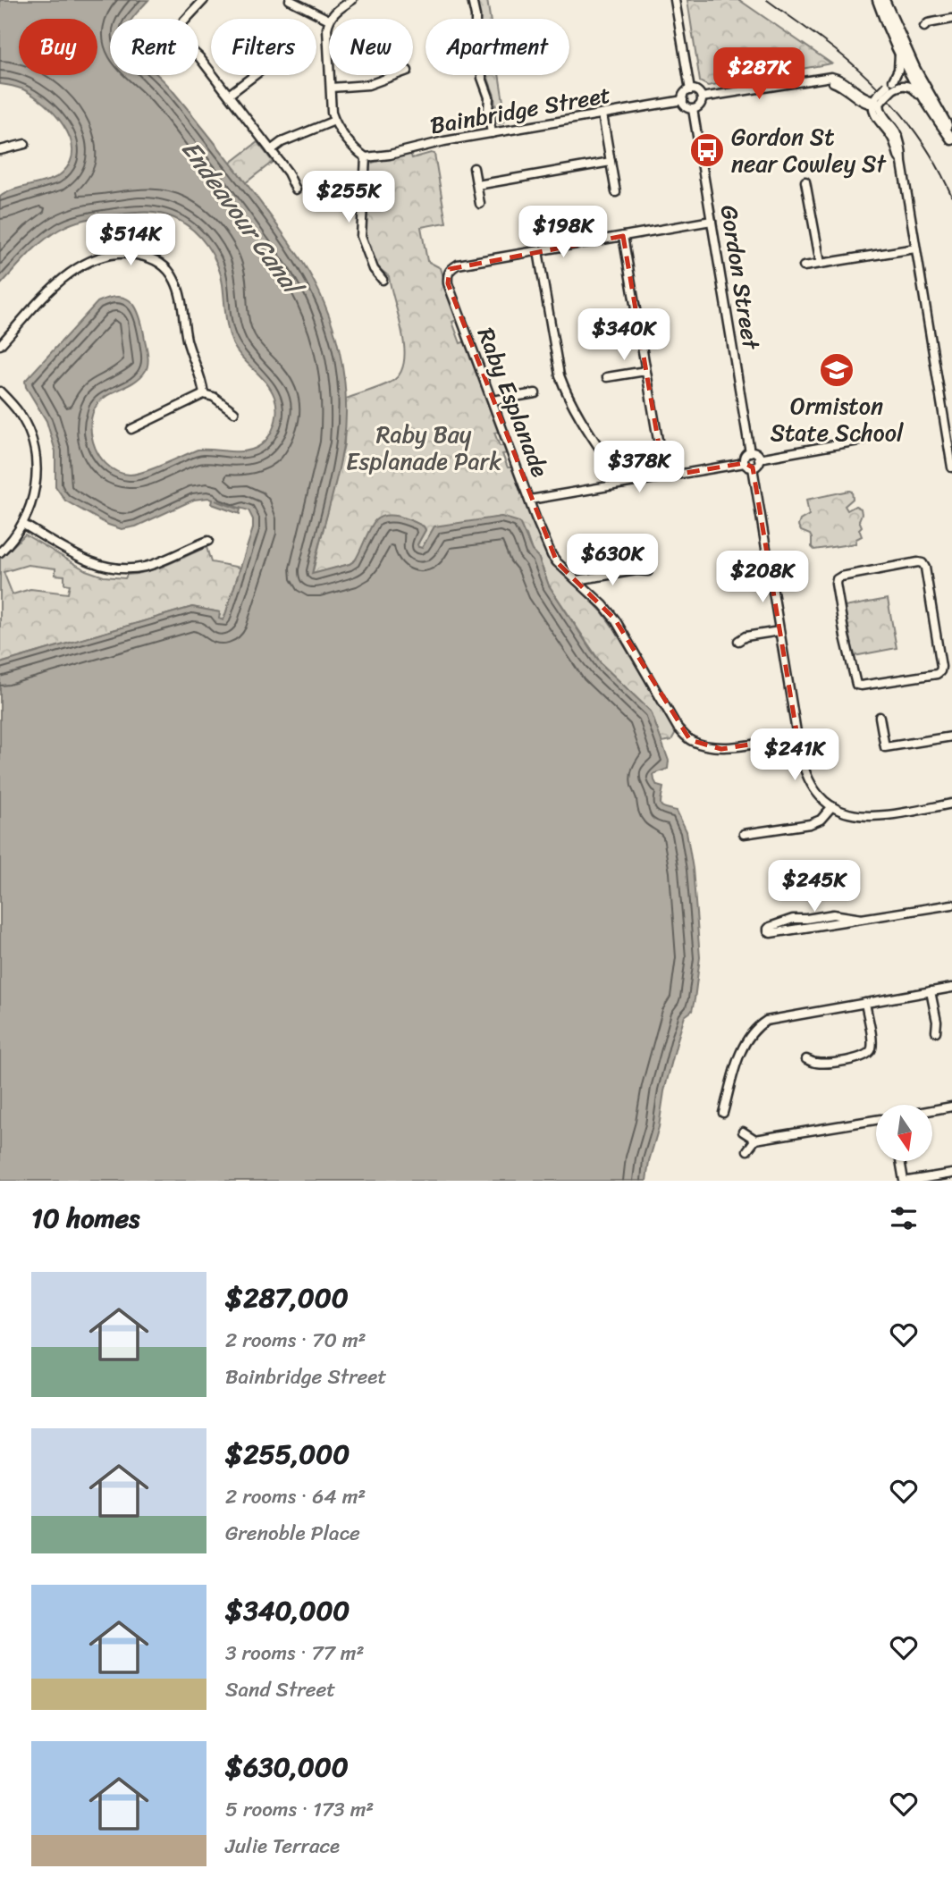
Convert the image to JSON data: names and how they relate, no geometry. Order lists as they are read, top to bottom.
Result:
{
  "streets": {
    "street": ["Bainbridge Street", "Gordon Street", "Raby Esplanade"]
  },
  "crossings": [
    ["Bainbridge Street", "Gordon Street"]
  ],
  "water": ["Endeavour Canal"],
  "parks": ["Raby Bay Esplanade Park"],
  "places": {
    "bus stop": ["Gordon St near Cowley St"],
    "school or university": ["Ormiston State School"]
  },
  "north": "bottom",
  "page": {
    "chip": [
      "Buy",
      "Rent",
      "Filters",
      "New",
      "Apartment"
    ],
    "price": [
      "$287K",
      "$255K",
      "$198K",
      "$514K",
      "$340K",
      "$378K",
      "$630K",
      "$208K",
      "$241K",
      "$245K"
    ],
    "heading": "10 homes",
    "list": [
      {
        "name": "$287,000",
        "note": "2 rooms · 70 m² · Bainbridge Street"
      },
      {
        "name": "$255,000",
        "note": "2 rooms · 64 m² · Grenoble Place"
      },
      {
        "name": "$340,000",
        "note": "3 rooms · 77 m² · Sand Street"
      },
      {
        "name": "$630,000",
        "note": "5 rooms · 173 m² · Julie Terrace"
      }
    ]
  }
}
